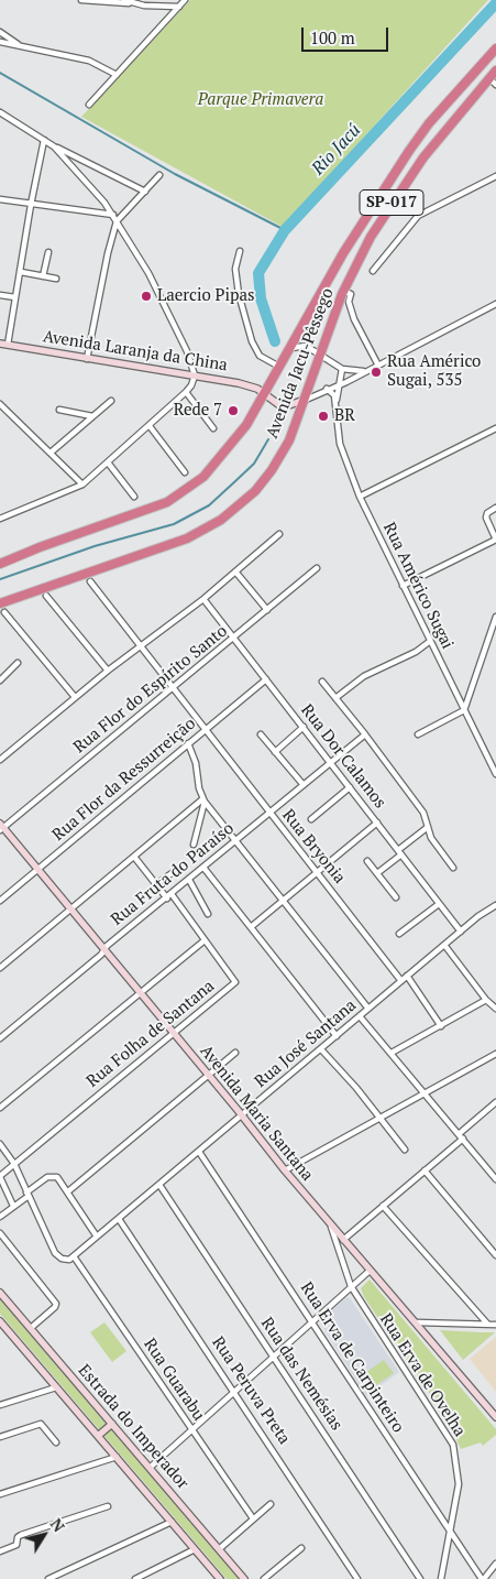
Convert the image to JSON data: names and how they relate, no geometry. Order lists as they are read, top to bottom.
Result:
{
  "streets": {
    "highway": ["SP-017", "Avenida Jacu-Pêssego"],
    "street": [
      "Avenida Laranja da China",
      "Rua Américo Sugai",
      "Rua Flor do Espírito Santo",
      "Rua Dor Calamos",
      "Rua Flor da Ressurreição",
      "Rua Bryonia",
      "Rua Fruta do Paraíso",
      "Rua Folha de Santana",
      "Rua José Santana",
      "Avenida Maria Santana",
      "Rua Erva de Carpinteiro",
      "Rua das Nemésias",
      "Rua Erva de Ovelha",
      "Rua Guarabu",
      "Rua Peruva Preta",
      "Estrada do Imperador"
    ]
  },
  "crossings": [
    ["Avenida Laranja da China", "Avenida Jacu-Pêssego"],
    ["Rua Flor do Espírito Santo", "Rua Dor Calamos"],
    ["Rua Flor do Espírito Santo", "Rua Bryonia"],
    ["Rua Flor do Espírito Santo", "Avenida Maria Santana"],
    ["Rua Dor Calamos", "Rua Flor da Ressurreição"],
    ["Rua Dor Calamos", "Rua Fruta do Paraíso"],
    ["Rua Dor Calamos", "Rua José Santana"],
    ["Rua Flor da Ressurreição", "Rua Bryonia"],
    ["Rua Flor da Ressurreição", "Avenida Maria Santana"],
    ["Rua Bryonia", "Rua Fruta do Paraíso"],
    ["Rua Bryonia", "Rua José Santana"],
    ["Rua Fruta do Paraíso", "Rua Folha de Santana"],
    ["Rua Fruta do Paraíso", "Avenida Maria Santana"],
    ["Rua Folha de Santana", "Avenida Maria Santana"],
    ["Rua José Santana", "Avenida Maria Santana"],
    ["Rua José Santana", "Rua Erva de Carpinteiro"],
    ["Rua José Santana", "Rua das Nemésias"],
    ["Rua José Santana", "Rua Guarabu"],
    ["Rua José Santana", "Rua Peruva Preta"],
    ["Avenida Maria Santana", "Rua Erva de Ovelha"],
    ["Rua Erva de Carpinteiro", "Rua Erva de Ovelha"]
  ],
  "water": ["Rio Jacú"],
  "parks": ["Parque Primavera"],
  "places": [
    "Laercio Pipas",
    "Rua Américo Sugai, 535",
    "Rede 7",
    "BR"
  ],
  "scale_bar": "100 m",
  "north": "top right"
}
